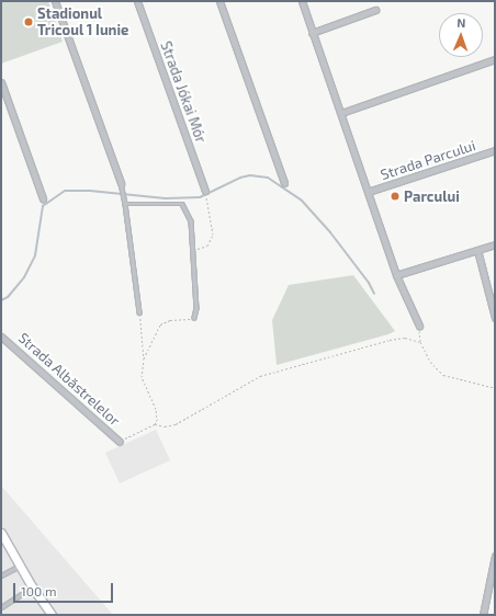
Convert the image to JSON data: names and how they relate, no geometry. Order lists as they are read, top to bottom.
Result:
{
  "streets": {
    "street": ["Strada Jókai Mór", "Strada Parcului", "Strada Albăstrelelor"]
  },
  "places": ["Stadionul Tricoul 1 Iunie", "Parcului"],
  "scale_bar": "100 m",
  "north": "top"
}
